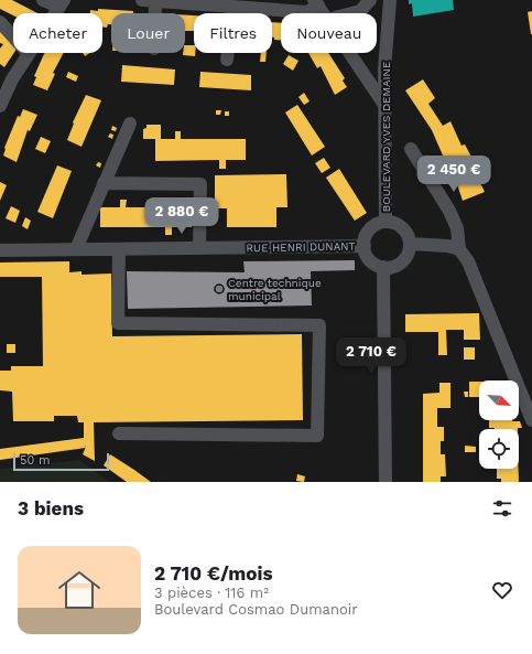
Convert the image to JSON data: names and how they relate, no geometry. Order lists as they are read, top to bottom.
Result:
{
  "streets": {
    "street": ["BOULEVARD YVES DEMAINE", "RUE HENRI DUNANT"]
  },
  "crossings": [
    ["BOULEVARD YVES DEMAINE", "RUE HENRI DUNANT"]
  ],
  "places": ["Centre technique municipal"],
  "scale_bar": "50 m",
  "north": "bottom right",
  "page": {
    "chip": [
      "Acheter",
      "Louer",
      "Filtres",
      "Nouveau"
    ],
    "price": ["2 450 €", "2 880 €", "2 710 €"],
    "scale": "50 m",
    "heading": "3 biens",
    "list": [
      {
        "name": "2 710 €/mois",
        "note": "3 pièces · 116 m² · Boulevard Cosmao Dumanoir"
      }
    ]
  }
}
